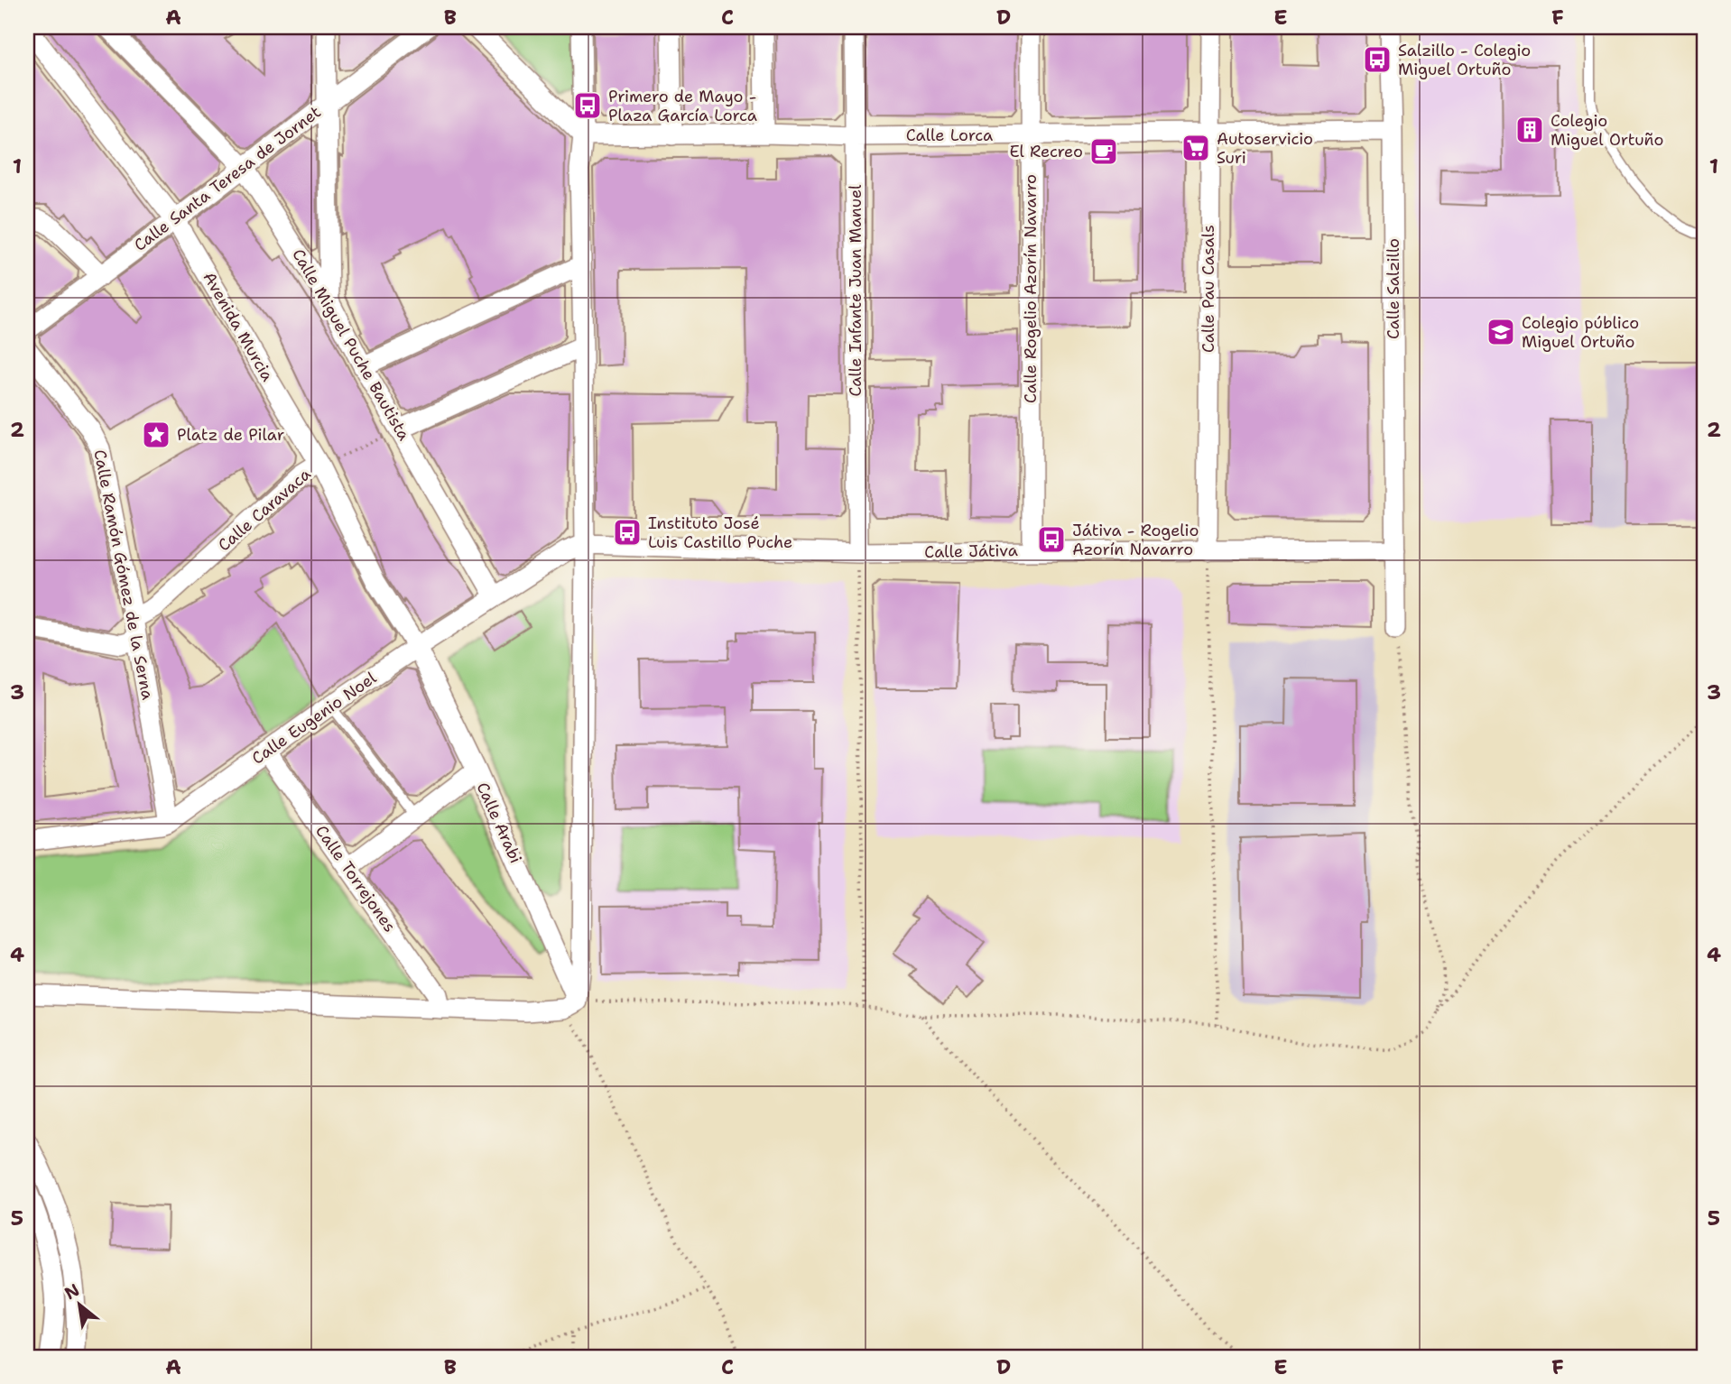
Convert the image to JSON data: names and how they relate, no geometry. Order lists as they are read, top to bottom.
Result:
{
  "streets": {
    "street": [
      "Calle Lorca",
      "Calle Santa Teresa de Jornet",
      "Calle Rogelio Azorín Navarro",
      "Calle Pau Casals",
      "Calle Salzillo",
      "Calle Infante Juan Manuel",
      "Avenida Murcia",
      "Calle Miguel Puche Bautista",
      "Calle Caravaca",
      "Calle Játiva",
      "Calle Ramón Gómez de la Serna",
      "Calle Eugenio Noel",
      "Calle Arabi",
      "Calle Torrejones"
    ]
  },
  "crossings": [
    ["Calle Lorca", "Calle Rogelio Azorín Navarro"],
    ["Calle Lorca", "Calle Pau Casals"],
    ["Calle Lorca", "Calle Salzillo"],
    ["Calle Lorca", "Calle Infante Juan Manuel"],
    ["Calle Santa Teresa de Jornet", "Avenida Murcia"],
    ["Calle Santa Teresa de Jornet", "Calle Miguel Puche Bautista"],
    ["Calle Rogelio Azorín Navarro", "Calle Játiva"],
    ["Calle Pau Casals", "Calle Játiva"],
    ["Calle Salzillo", "Calle Játiva"],
    ["Calle Infante Juan Manuel", "Calle Játiva"],
    ["Avenida Murcia", "Calle Caravaca"],
    ["Avenida Murcia", "Calle Eugenio Noel"],
    ["Avenida Murcia", "Calle Arabi"],
    ["Calle Miguel Puche Bautista", "Calle Caravaca"],
    ["Calle Miguel Puche Bautista", "Calle Eugenio Noel"],
    ["Calle Caravaca", "Calle Ramón Gómez de la Serna"],
    ["Calle Játiva", "Calle Eugenio Noel"],
    ["Calle Ramón Gómez de la Serna", "Calle Eugenio Noel"],
    ["Calle Eugenio Noel", "Calle Arabi"],
    ["Calle Eugenio Noel", "Calle Torrejones"]
  ],
  "places": {
    "bus stop": [
      "Salzillo - Colegio Miguel Ortuño",
      "Primero de Mayo - Plaza García Lorca",
      "Instituto José Luis Castillo Puche",
      "Játiva - Rogelio Azorín Navarro"
    ],
    "building": ["Colegio Miguel Ortuño"],
    "supermarket": ["Autoservicio Suri"],
    "cafe": ["El Recreo"],
    "school or university": ["Colegio público Miguel Ortuño"],
    "place": ["Platz de Pilar"]
  },
  "north": "top left",
  "grid": {
    "columns": [
      "A",
      "B",
      "C",
      "D",
      "E",
      "F"
    ],
    "rows": [
      "1",
      "2",
      "3",
      "4",
      "5"
    ]
  }
}
